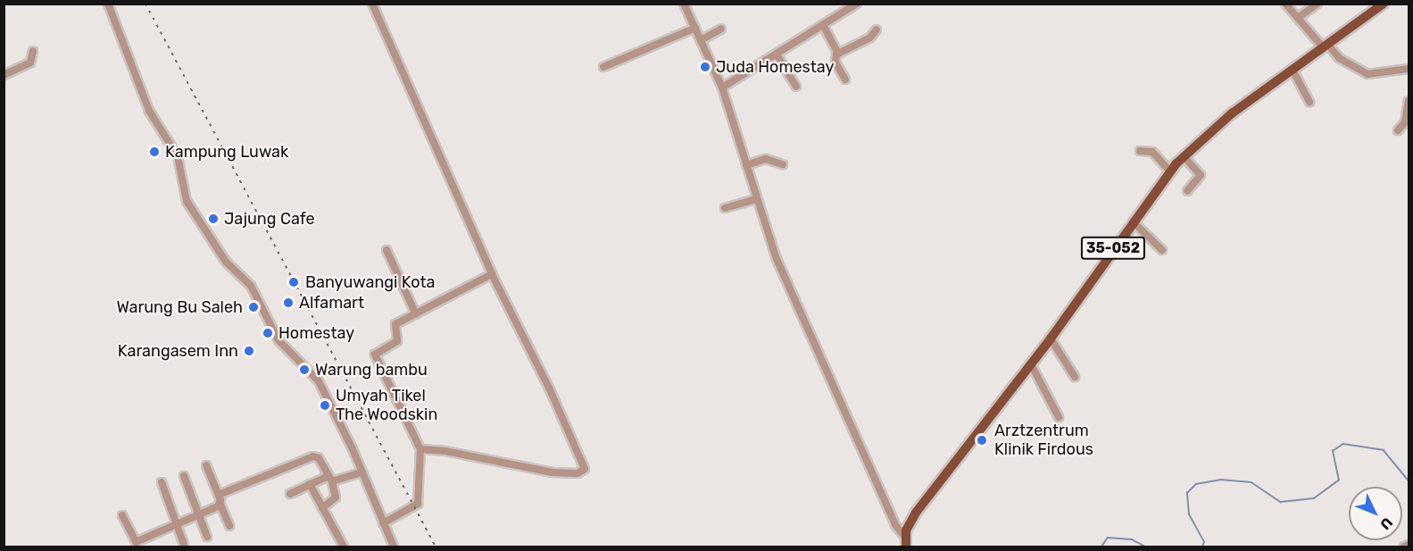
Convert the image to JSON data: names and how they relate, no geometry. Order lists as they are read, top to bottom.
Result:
{
  "streets": {
    "main road": ["35-052"]
  },
  "places": [
    "Juda Homestay",
    "Kampung Luwak",
    "Jajung Cafe",
    "Banyuwangi Kota",
    "Alfamart",
    "Warung Bu Saleh",
    "Homestay",
    "Karangasem Inn",
    "Warung bambu",
    "Umyah Tikel The Woodskin",
    "Arztzentrum Klinik Firdous"
  ],
  "north": "bottom right"
}
